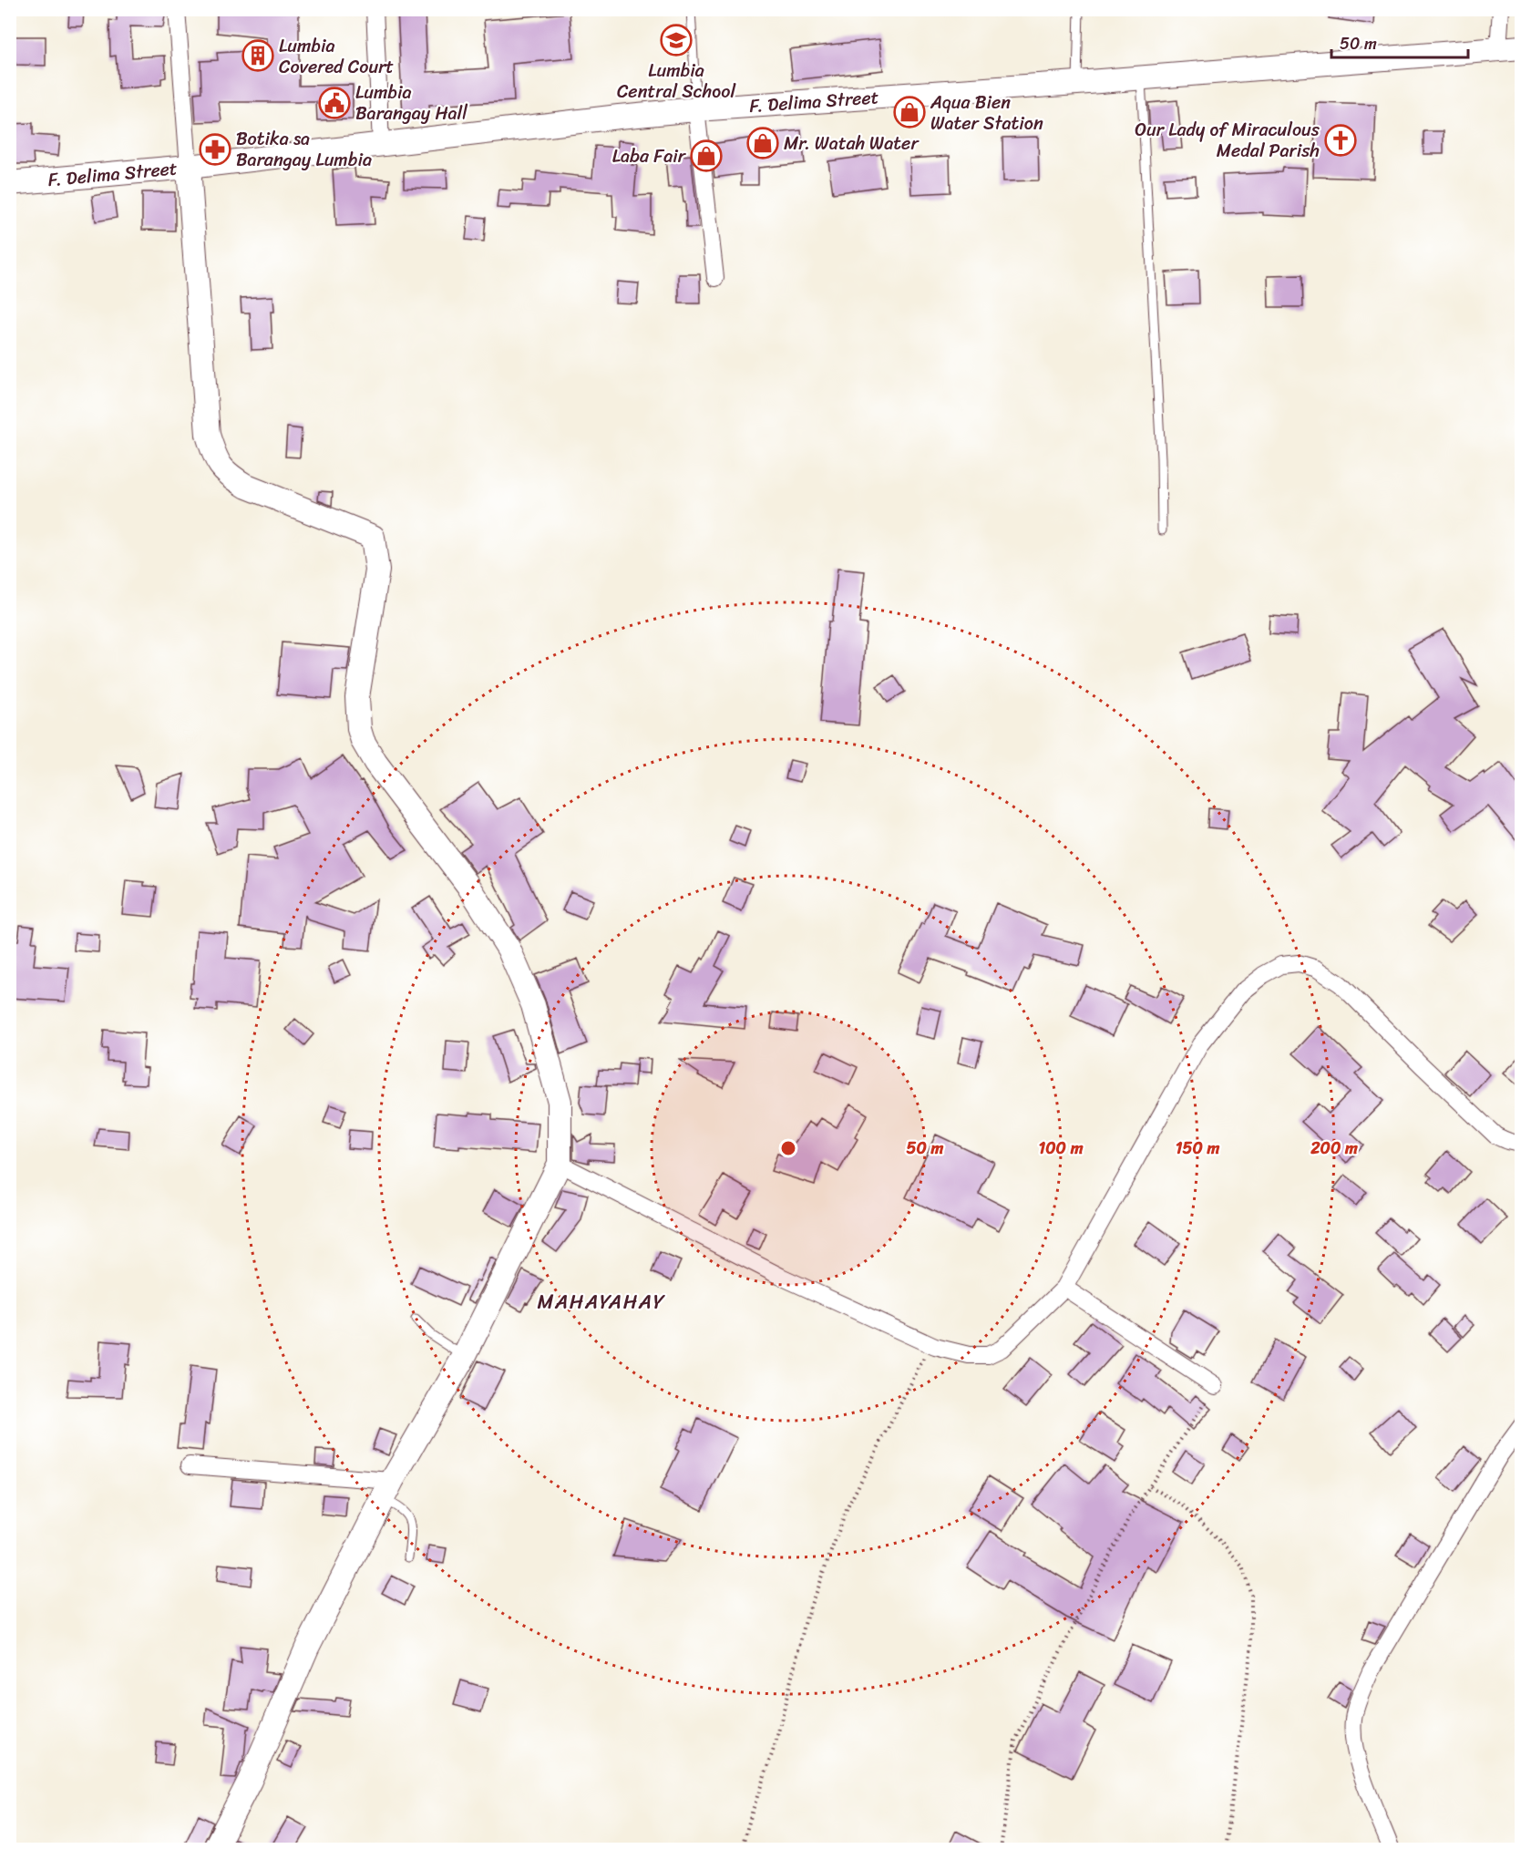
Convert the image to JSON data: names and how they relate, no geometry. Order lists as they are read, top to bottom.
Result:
{
  "streets": {
    "street": ["F. Delima Street"]
  },
  "districts": ["MAHAYAHAY"],
  "places": {
    "school or university": ["Lumbia Central School"],
    "building": ["Lumbia Covered Court"],
    "public building": ["Lumbia Barangay Hall"],
    "shop": ["Aqua Bien Water Station", "Mr. Watah Water", "Laba Fair"],
    "church": ["Our Lady of Miraculous Medal Parish"],
    "pharmacy": ["Botika sa Barangay Lumbia"]
  },
  "scale_bar": "50 m",
  "rings": [
    "50 m",
    "100 m",
    "150 m",
    "200 m"
  ]
}
